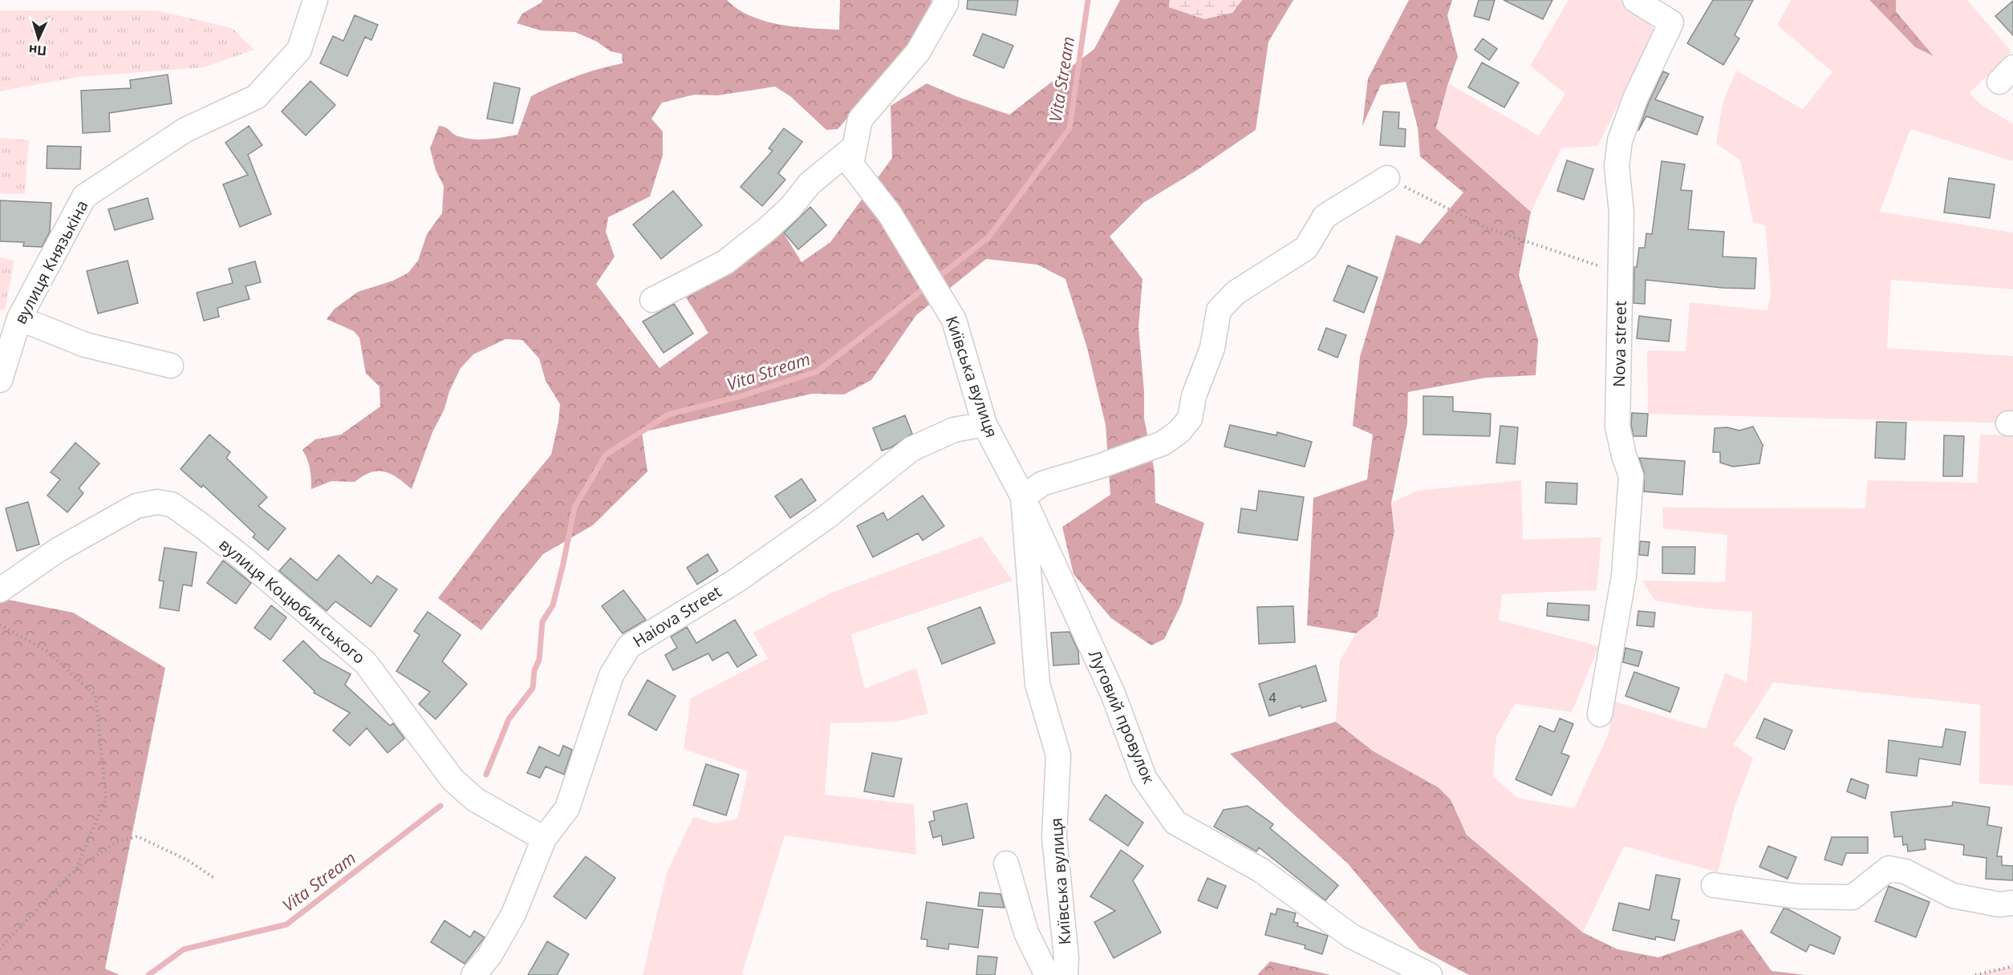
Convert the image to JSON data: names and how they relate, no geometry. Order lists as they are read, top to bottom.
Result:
{
  "streets": {
    "street": [
      "вулиця Князькіна",
      "Nova street",
      "Київська вулиця",
      "вулиця Коцюбинського",
      "Haiova Street",
      "Луговий провулок"
    ]
  },
  "crossings": [
    ["Київська вулиця", "Haiova Street"],
    ["Київська вулиця", "Луговий провулок"],
    ["вулиця Коцюбинського", "Haiova Street"]
  ],
  "water": ["Vita Stream"],
  "house_numbers": ["4"],
  "north": "bottom"
}
